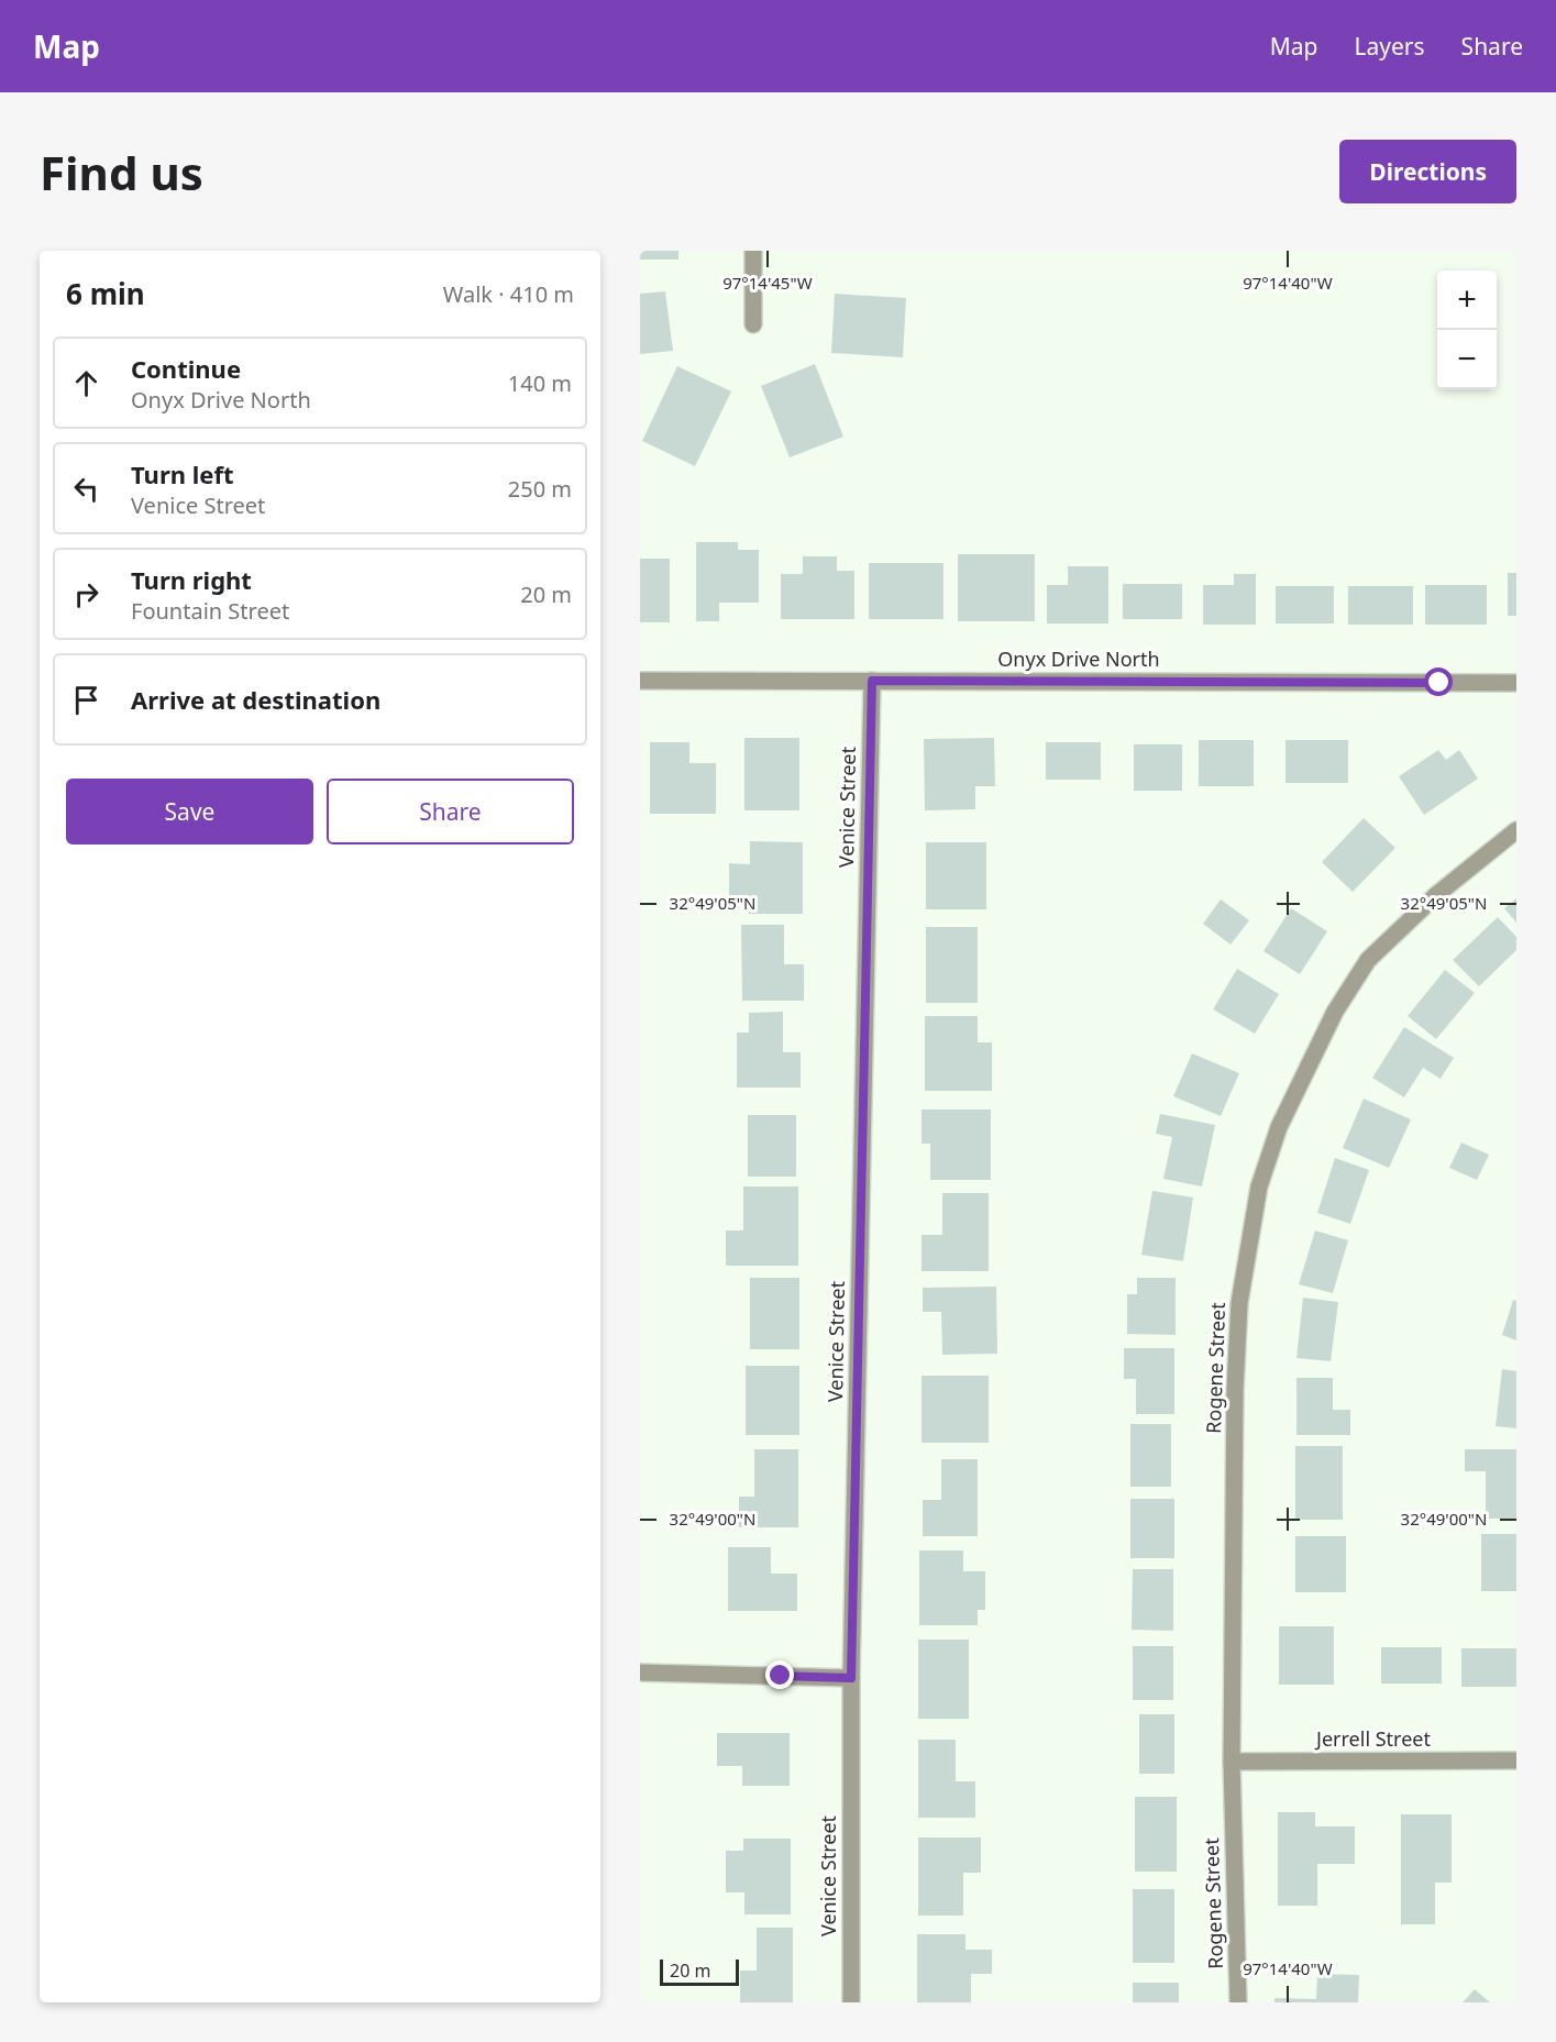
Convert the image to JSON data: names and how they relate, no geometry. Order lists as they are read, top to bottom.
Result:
{
  "streets": {
    "street": [
      "Onyx Drive North",
      "Venice Street",
      "Rogene Street",
      "Jerrell Street"
    ]
  },
  "crossings": [
    ["Onyx Drive North", "Venice Street"],
    ["Rogene Street", "Jerrell Street"]
  ],
  "scale_bar": "20 m",
  "page": {
    "header": "Map",
    "nav": ["Map", "Layers", "Share"],
    "buttons": [
      "Directions",
      ["Save", "Share"]
    ],
    "title": "Find us",
    "heading": ["6 min", "Walk · 410 m"],
    "map_buttons": ["+", "−"],
    "list": [
      ["Continue", "Onyx Drive North", "140 m"],
      ["Turn left", "Venice Street", "250 m"],
      ["Turn right", "Fountain Street", "20 m"],
      "Arrive at destination"
    ],
    "scale": "20 m"
  },
  "coordinates": [
    "97°14'45\"W",
    "97°14'40\"W",
    "32°49'05\"N",
    "32°49'00\"N"
  ]
}
